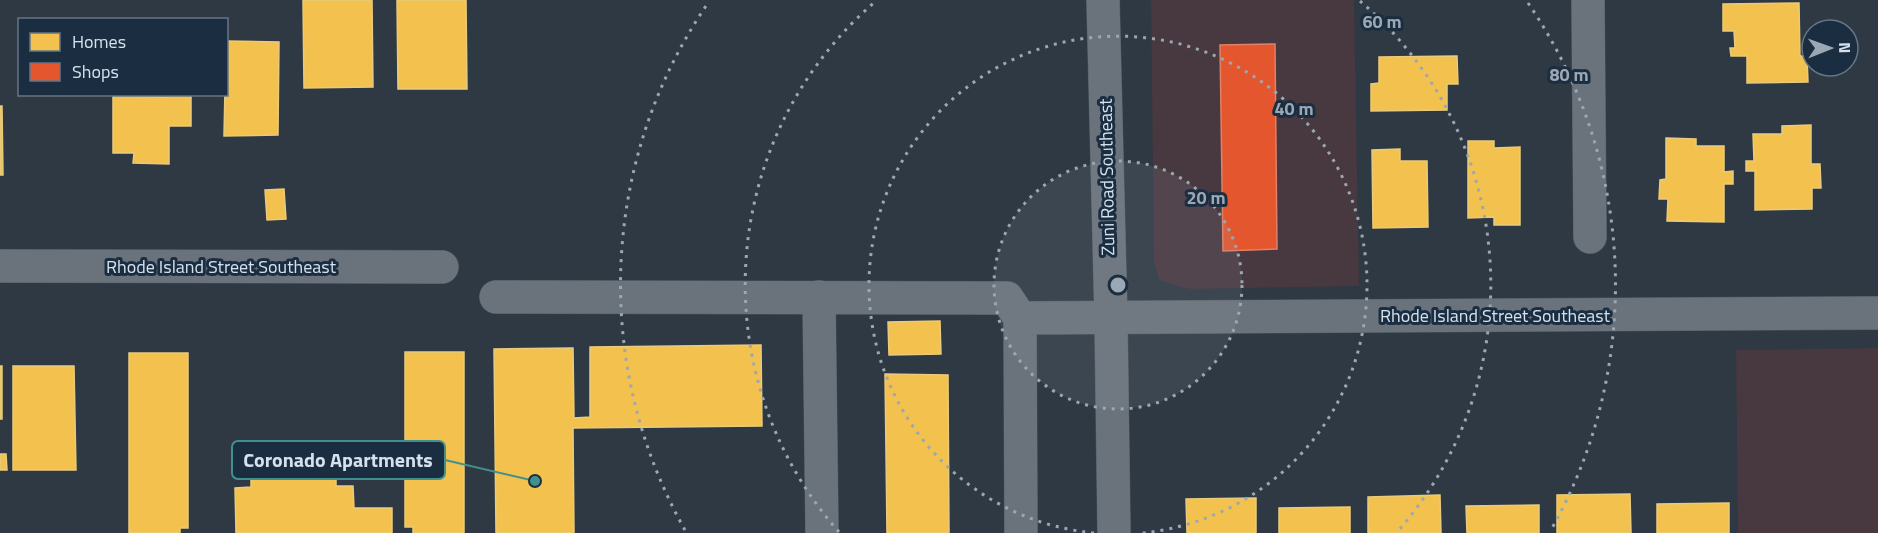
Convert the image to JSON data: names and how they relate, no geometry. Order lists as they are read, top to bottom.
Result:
{
  "streets": {
    "street": ["Zuni Road Southeast", "Rhode Island Street Southeast"]
  },
  "crossings": [
    ["Zuni Road Southeast", "Rhode Island Street Southeast"]
  ],
  "places": ["Coronado Apartments"],
  "legend": ["Homes", "Shops"],
  "north": "right",
  "rings": [
    "60 m",
    "80 m",
    "40 m",
    "20 m"
  ]
}
